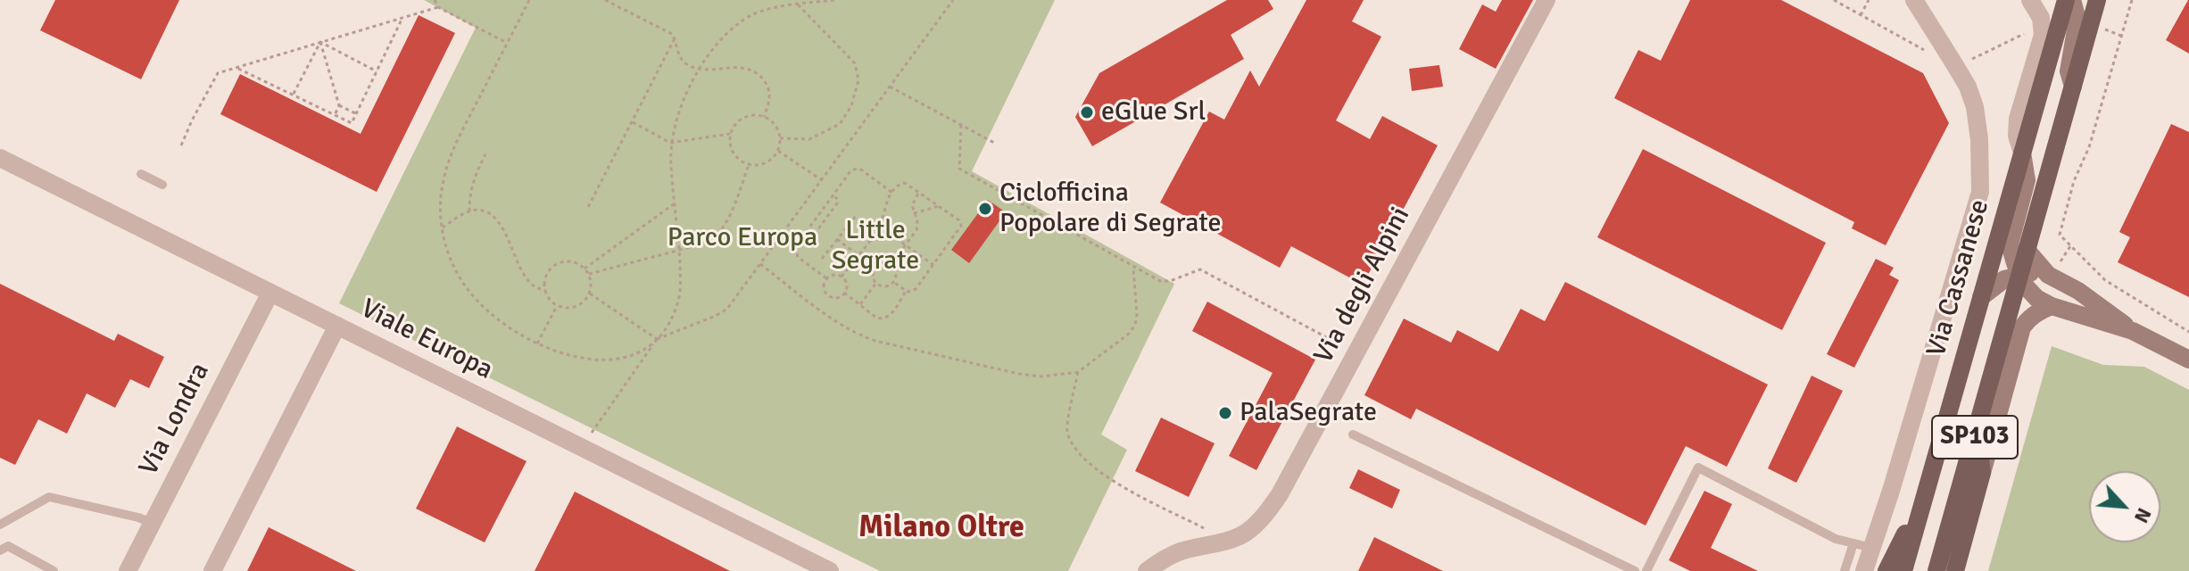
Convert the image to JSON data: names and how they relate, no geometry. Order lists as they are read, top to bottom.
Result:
{
  "streets": {
    "main road": ["Via Cassanese", "SP103"],
    "street": ["Via degli Alpini", "Viale Europa", "Via Londra"]
  },
  "crossings": [
    ["Via Cassanese", "SP103"],
    ["Viale Europa", "Via Londra"]
  ],
  "districts": ["Milano Oltre"],
  "parks": ["Little Segrate", "Parco Europa"],
  "places": ["eGlue Srl", "Ciclofficina Popolare di Segrate", "PalaSegrate"],
  "north": "bottom right"
}
